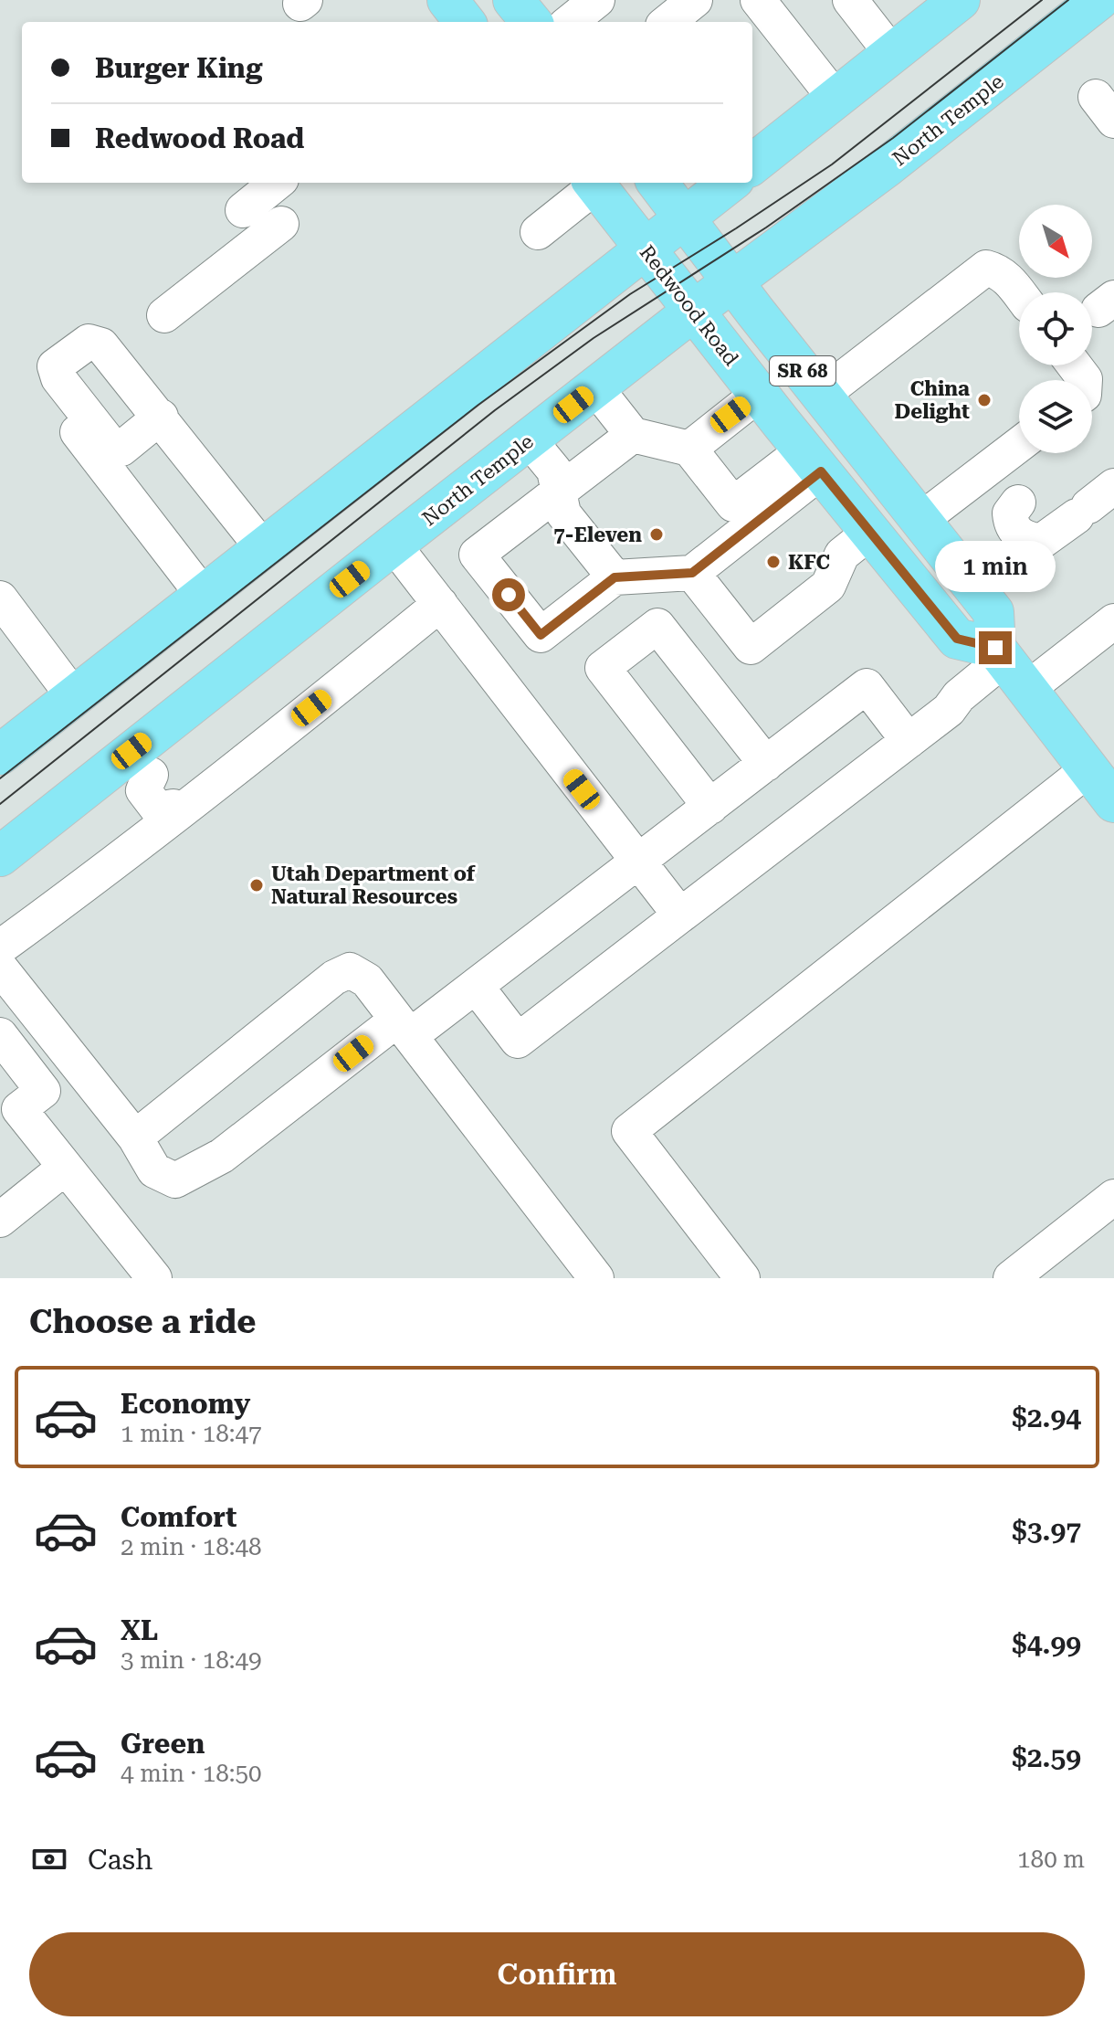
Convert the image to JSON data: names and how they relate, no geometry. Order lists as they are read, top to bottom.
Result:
{
  "streets": {
    "main road": ["North Temple", "Redwood Road", "SR 68"]
  },
  "crossings": [
    ["North Temple", "Redwood Road"],
    ["North Temple", "SR 68"],
    ["Redwood Road", "SR 68"]
  ],
  "places": [
    "China Delight",
    "7-Eleven",
    "KFC",
    "Utah Department of Natural Resources"
  ],
  "north": "bottom right",
  "page": {
    "banner": ["Burger King", "Redwood Road"],
    "bubble": "1 min",
    "heading": "Choose a ride",
    "list": [
      {
        "name": "Economy",
        "note": "1 min · 18:47",
        "value": "$2.94"
      },
      {
        "name": "Comfort",
        "note": "2 min · 18:48",
        "value": "$3.97"
      },
      {
        "name": "XL",
        "note": "3 min · 18:49",
        "value": "$4.99"
      },
      {
        "name": "Green",
        "note": "4 min · 18:50",
        "value": "$2.59"
      }
    ],
    "pay": ["Cash", "180 m"],
    "buttons": "Confirm"
  }
}
